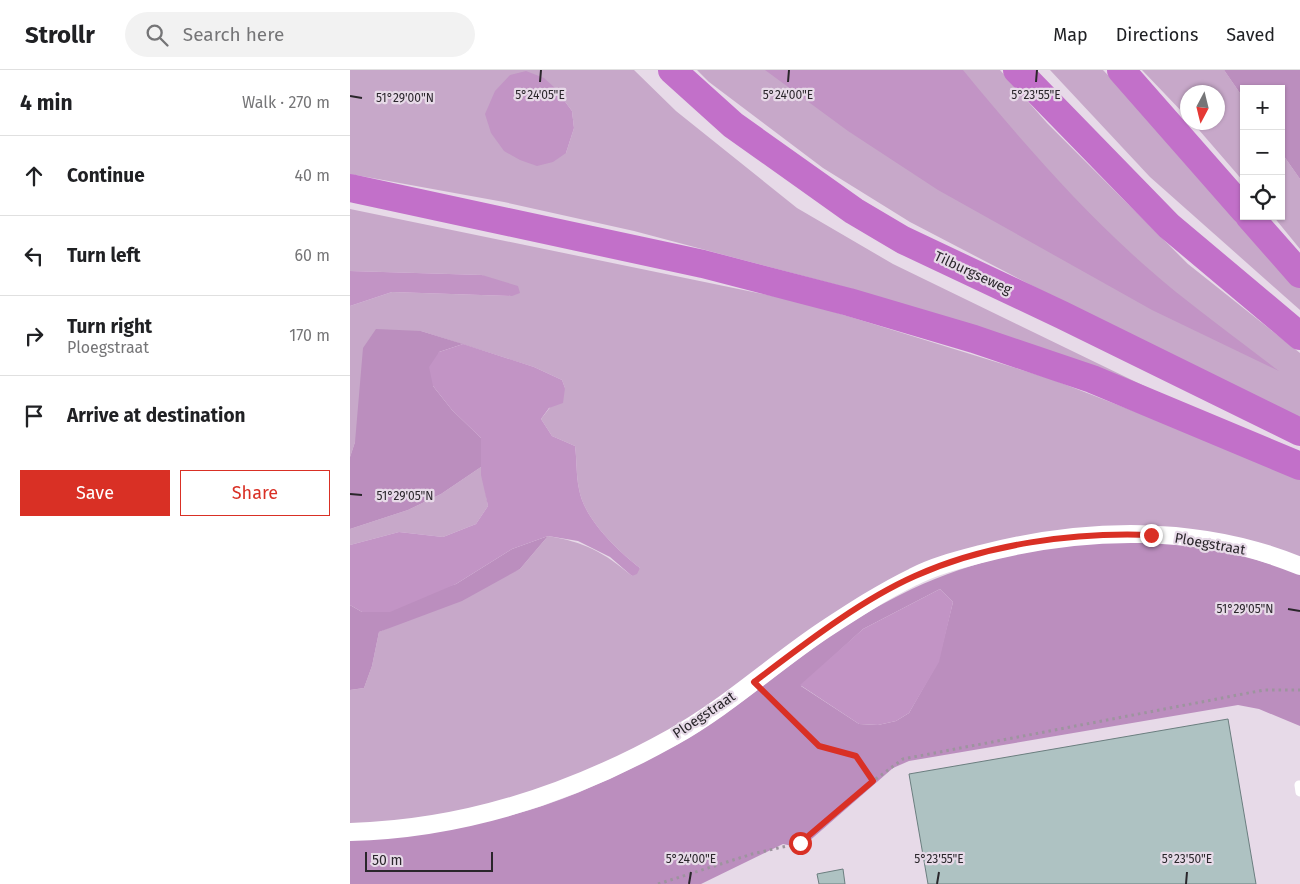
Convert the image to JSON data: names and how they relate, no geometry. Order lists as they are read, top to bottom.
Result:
{
  "streets": {
    "highway": ["Tilburgseweg"],
    "street": ["Ploegstraat"]
  },
  "scale_bar": "50 m",
  "north": "bottom",
  "page": {
    "header": "Strollr",
    "search": "Search here",
    "nav": ["Map", "Directions", "Saved"],
    "heading": ["4 min", "Walk · 270 m"],
    "map_buttons": ["+", "−"],
    "list": [
      ["Continue", "40 m"],
      ["Turn left", "60 m"],
      ["Turn right", "Ploegstraat", "170 m"],
      "Arrive at destination"
    ],
    "buttons": ["Save", "Share"],
    "scale": "50 m"
  },
  "coordinates": [
    "5°24'05\"E",
    "5°24'00\"E",
    "5°23'55\"E",
    "51°29'00\"N",
    "51°29'05\"N",
    "5°23'50\"E"
  ]
}
